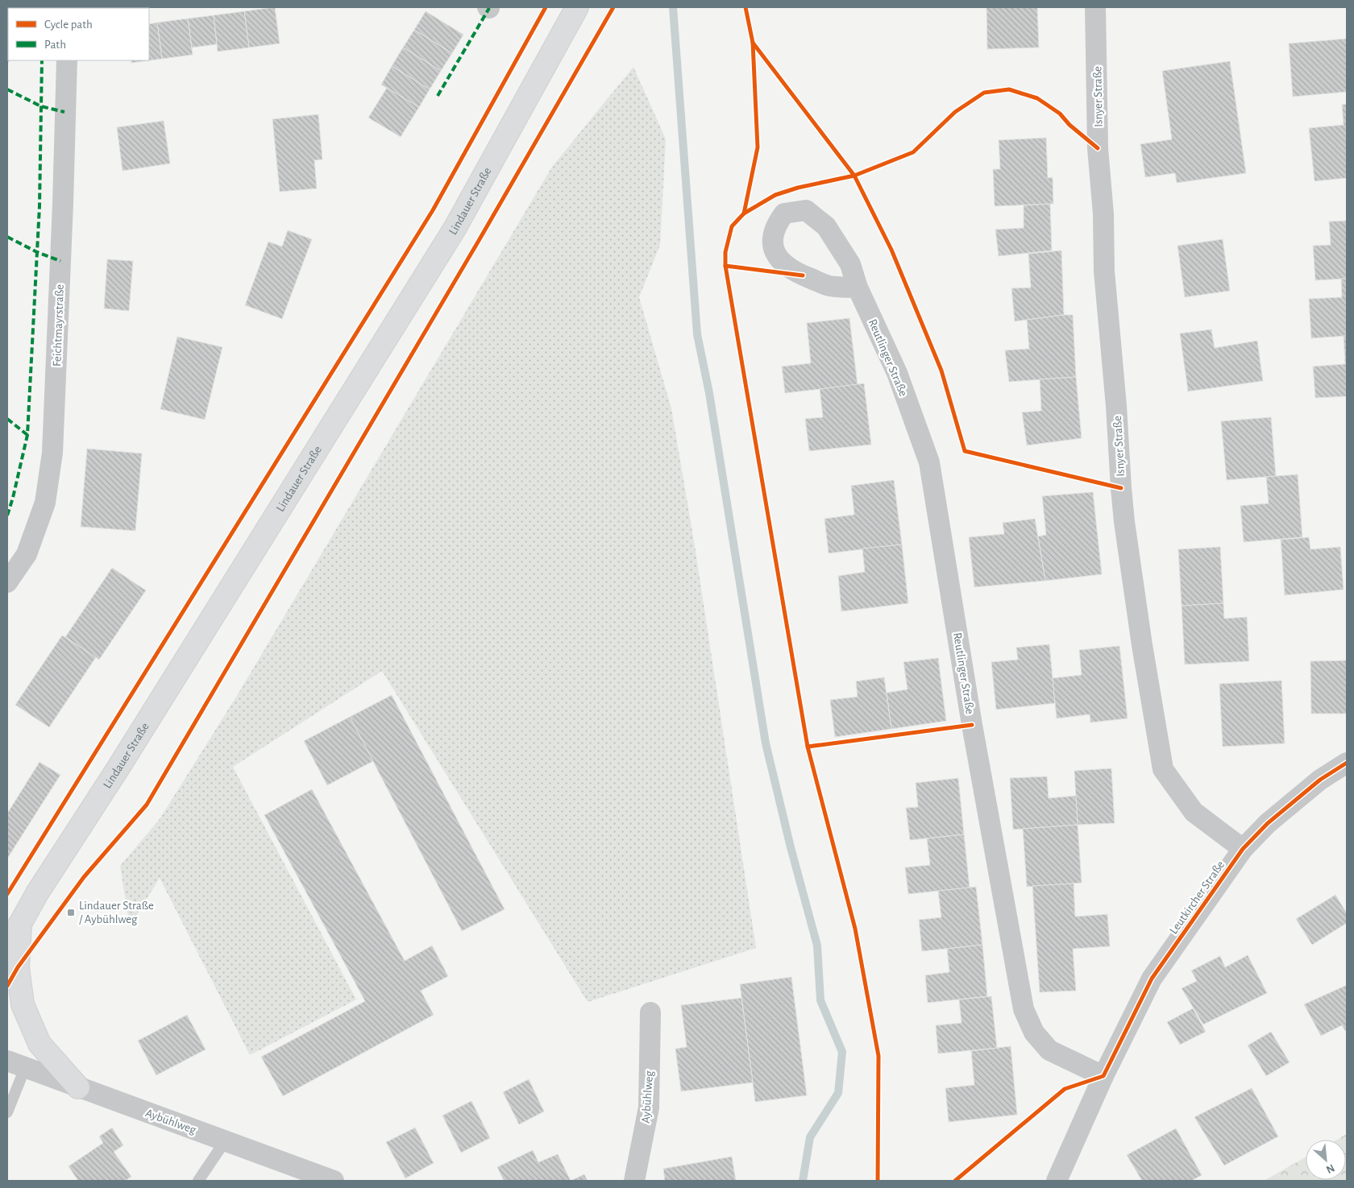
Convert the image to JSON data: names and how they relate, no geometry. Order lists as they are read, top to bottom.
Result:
{
  "streets": {
    "main road": ["Lindauer Straße"],
    "street": [
      "Isnyer Straße",
      "Feichtmayrstraße",
      "Reutlinger Straße",
      "Leutkircher Straße",
      "Aybühlweg"
    ]
  },
  "crossings": [
    ["Isnyer Straße", "Leutkircher Straße"],
    ["Reutlinger Straße", "Leutkircher Straße"]
  ],
  "places": {
    "transit": ["Lindauer Straße / Aybühlweg"]
  },
  "legend": ["Cycle path", "Path"],
  "north": "bottom right"
}
